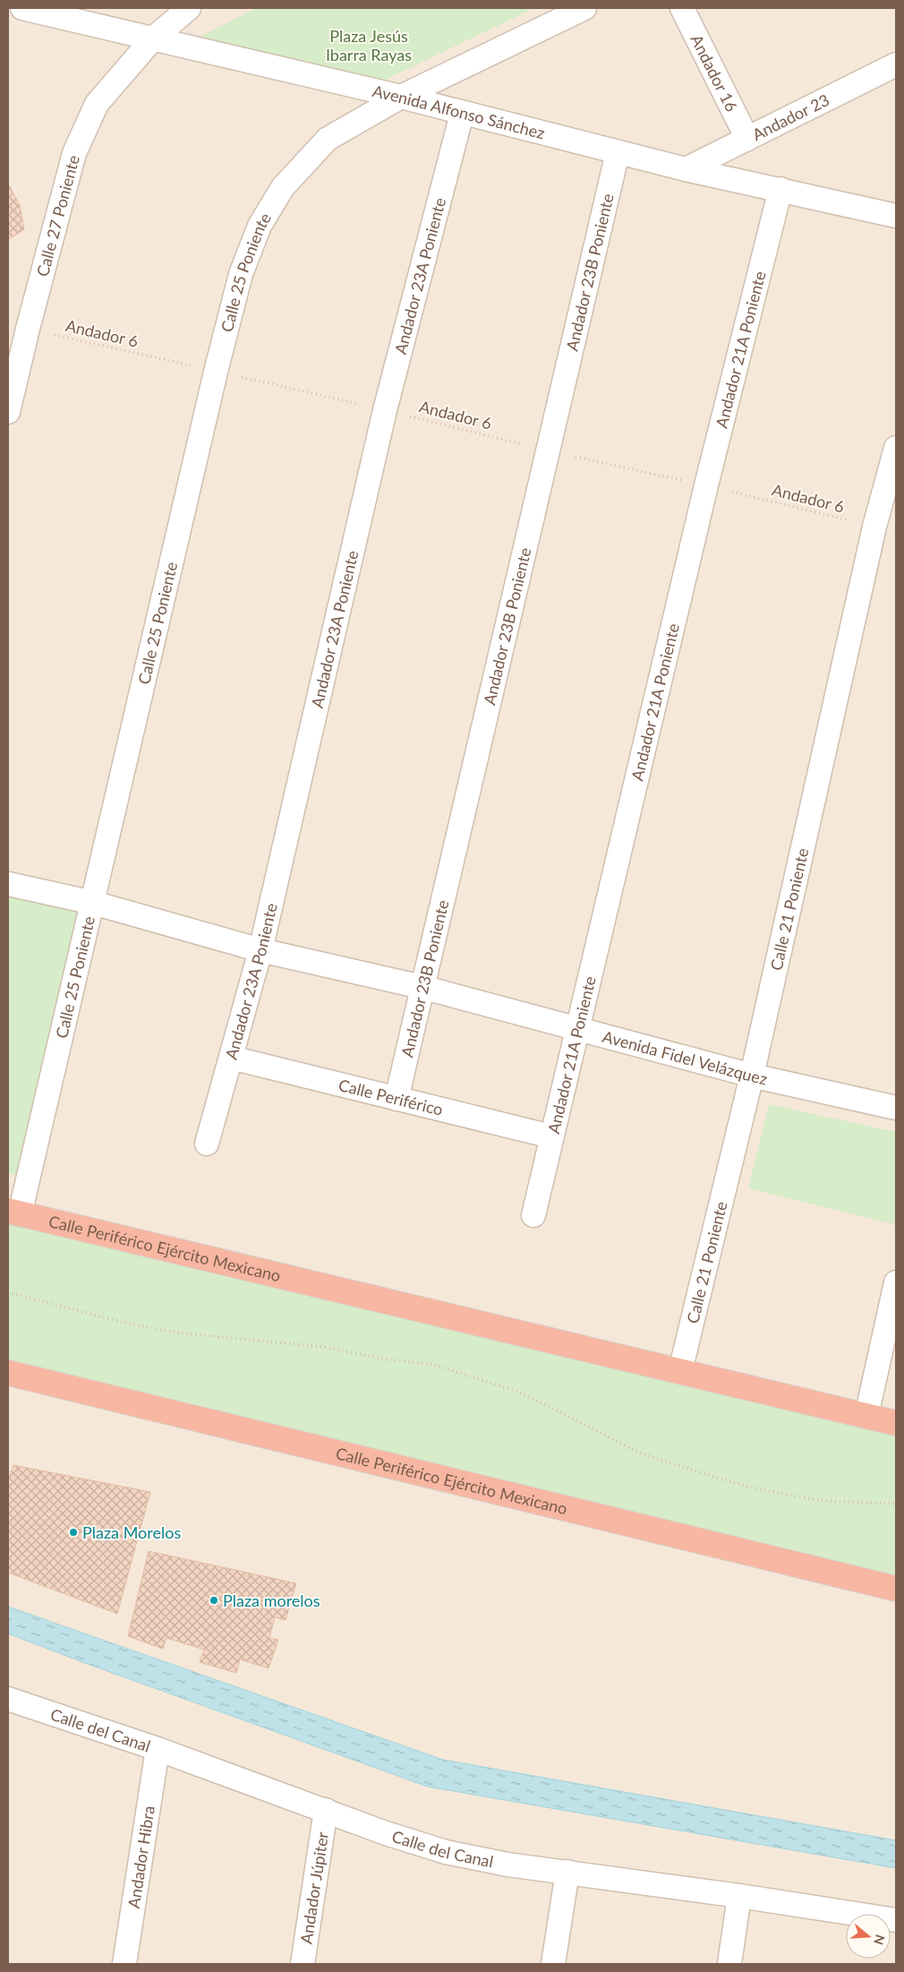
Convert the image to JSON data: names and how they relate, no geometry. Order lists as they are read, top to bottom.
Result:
{
  "streets": {
    "highway": ["Calle Periférico Ejército Mexicano"],
    "street": [
      "Andador 16",
      "Avenida Alfonso Sánchez",
      "Andador 23",
      "Calle 27 Poniente",
      "Andador 23B Poniente",
      "Calle 25 Poniente",
      "Andador 23A Poniente",
      "Andador 21A Poniente",
      "Calle 21 Poniente",
      "Avenida Fidel Velázquez",
      "Calle Periférico",
      "Calle del Canal",
      "Andador Hibra",
      "Andador Júpiter"
    ],
    "path": ["Andador 6"]
  },
  "crossings": [
    ["Andador 16", "Andador 23"],
    ["Avenida Alfonso Sánchez", "Andador 23"],
    ["Avenida Alfonso Sánchez", "Calle 27 Poniente"],
    ["Avenida Alfonso Sánchez", "Andador 23B Poniente"],
    ["Avenida Alfonso Sánchez", "Calle 25 Poniente"],
    ["Avenida Alfonso Sánchez", "Andador 23A Poniente"],
    ["Avenida Alfonso Sánchez", "Andador 21A Poniente"],
    ["Calle 27 Poniente", "Andador 6"],
    ["Andador 23B Poniente", "Andador 6"],
    ["Andador 23B Poniente", "Avenida Fidel Velázquez"],
    ["Andador 23B Poniente", "Calle Periférico"],
    ["Calle 25 Poniente", "Andador 6"],
    ["Calle 25 Poniente", "Avenida Fidel Velázquez"],
    ["Calle 25 Poniente", "Calle Periférico Ejército Mexicano"],
    ["Andador 23A Poniente", "Andador 6"],
    ["Andador 23A Poniente", "Avenida Fidel Velázquez"],
    ["Andador 23A Poniente", "Calle Periférico"],
    ["Andador 6", "Andador 21A Poniente"],
    ["Andador 6", "Calle 21 Poniente"],
    ["Andador 21A Poniente", "Avenida Fidel Velázquez"],
    ["Andador 21A Poniente", "Calle Periférico"],
    ["Calle 21 Poniente", "Avenida Fidel Velázquez"],
    ["Calle 21 Poniente", "Calle Periférico Ejército Mexicano"],
    ["Calle del Canal", "Andador Hibra"],
    ["Calle del Canal", "Andador Júpiter"]
  ],
  "parks": ["Plaza Jesús Ibarra Rayas"],
  "places": ["Plaza Morelos", "Plaza morelos"],
  "north": "right"
}
